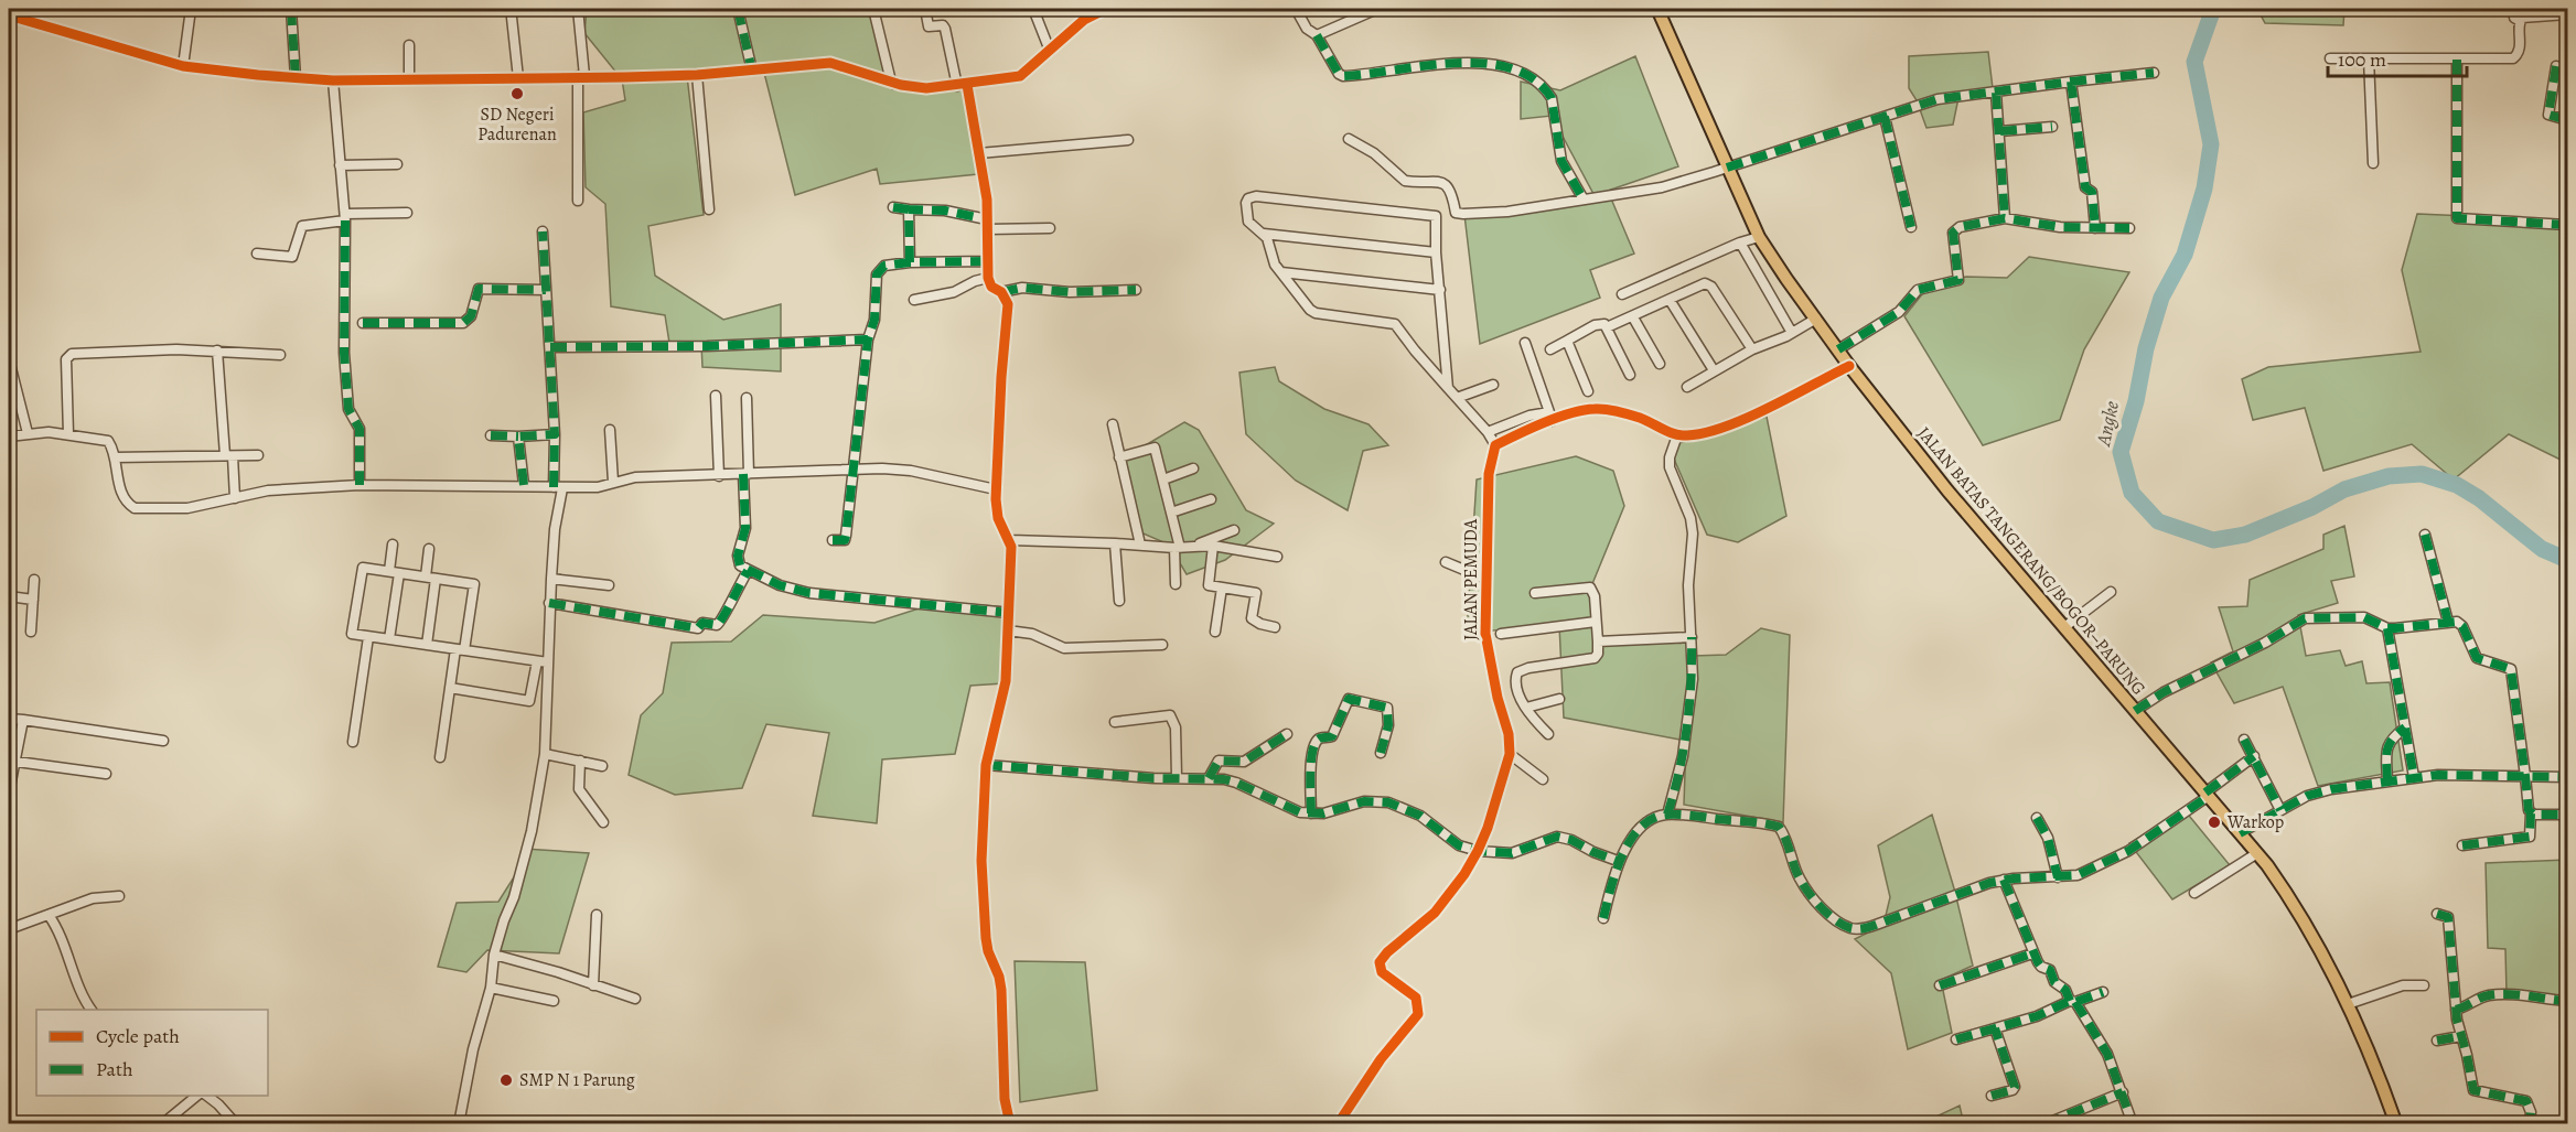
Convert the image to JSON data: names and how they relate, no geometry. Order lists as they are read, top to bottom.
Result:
{
  "streets": {
    "main road": ["JALAN BATAS TANGERANG/BOGOR–PARUNG"],
    "street": ["JALAN PEMUDA"]
  },
  "water": ["Angke"],
  "places": ["SD Negeri Padurenan", "Warkop", "SMP N 1 Parung"],
  "legend": ["Cycle path", "Path"],
  "scale_bar": "100 m"
}
